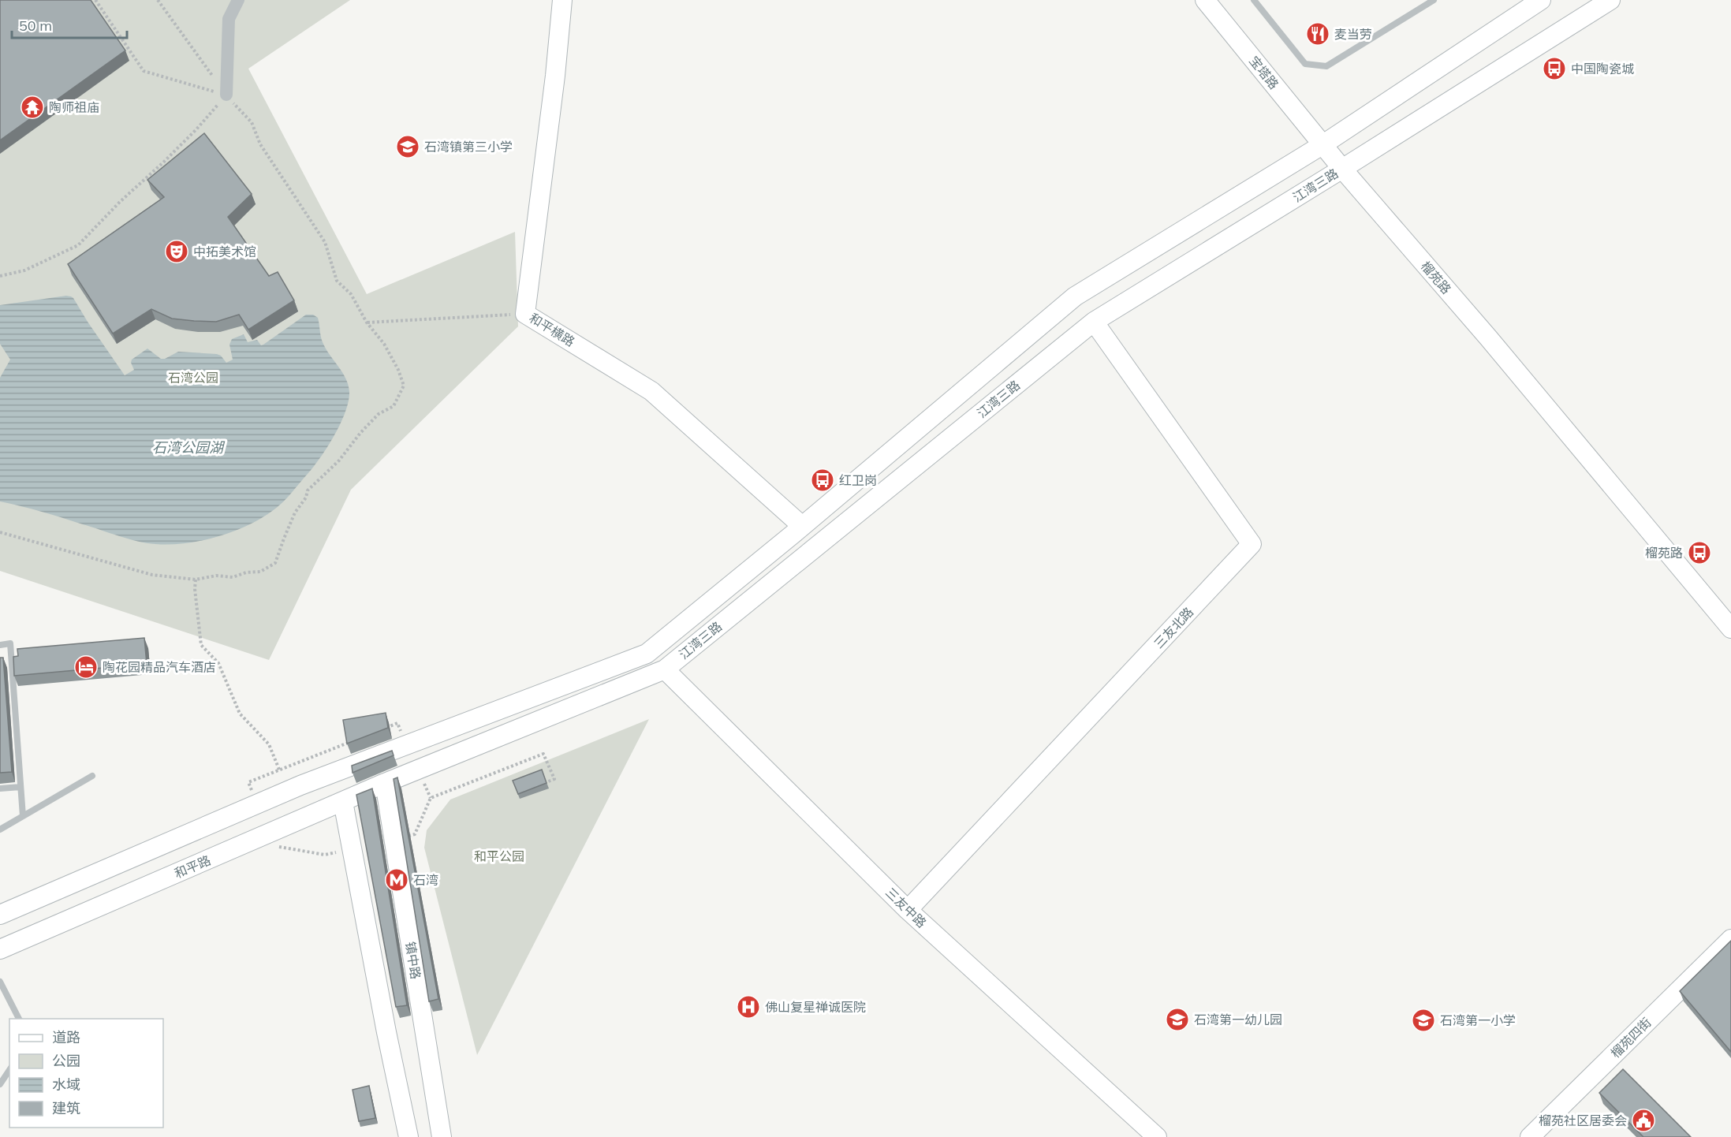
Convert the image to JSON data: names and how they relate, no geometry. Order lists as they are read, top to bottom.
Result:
{
  "streets": {
    "main road": [
      "宝塔路",
      "江湾三路",
      "榴苑路",
      "和平横路",
      "三友北路",
      "和平路",
      "三友中路",
      "镇中路",
      "榴苑四街"
    ]
  },
  "crossings": [
    ["宝塔路", "江湾三路"],
    ["宝塔路", "榴苑路"],
    ["江湾三路", "榴苑路"],
    ["江湾三路", "和平横路"],
    ["江湾三路", "三友北路"],
    ["江湾三路", "和平路"],
    ["江湾三路", "三友中路"],
    ["江湾三路", "镇中路"],
    ["三友北路", "三友中路"],
    ["和平路", "镇中路"]
  ],
  "water": ["石湾公园湖"],
  "parks": ["石湾公园", "和平公园"],
  "places": {
    "restaurant": ["麦当劳"],
    "bus stop": ["中国陶瓷城", "红卫岗", "榴苑路"],
    "temple": ["陶师祖庙"],
    "school or university": ["石湾镇第三小学", "石湾第一幼儿园", "石湾第一小学"],
    "theatre": ["中拓美术馆"],
    "hotel": ["陶花园精品汽车酒店"],
    "metro station": ["石湾"],
    "hospital": ["佛山复星禅诚医院"],
    "public building": ["榴苑社区居委会"]
  },
  "legend": [
    "道路",
    "公园",
    "水域",
    "建筑"
  ],
  "scale_bar": "50 m"
}
